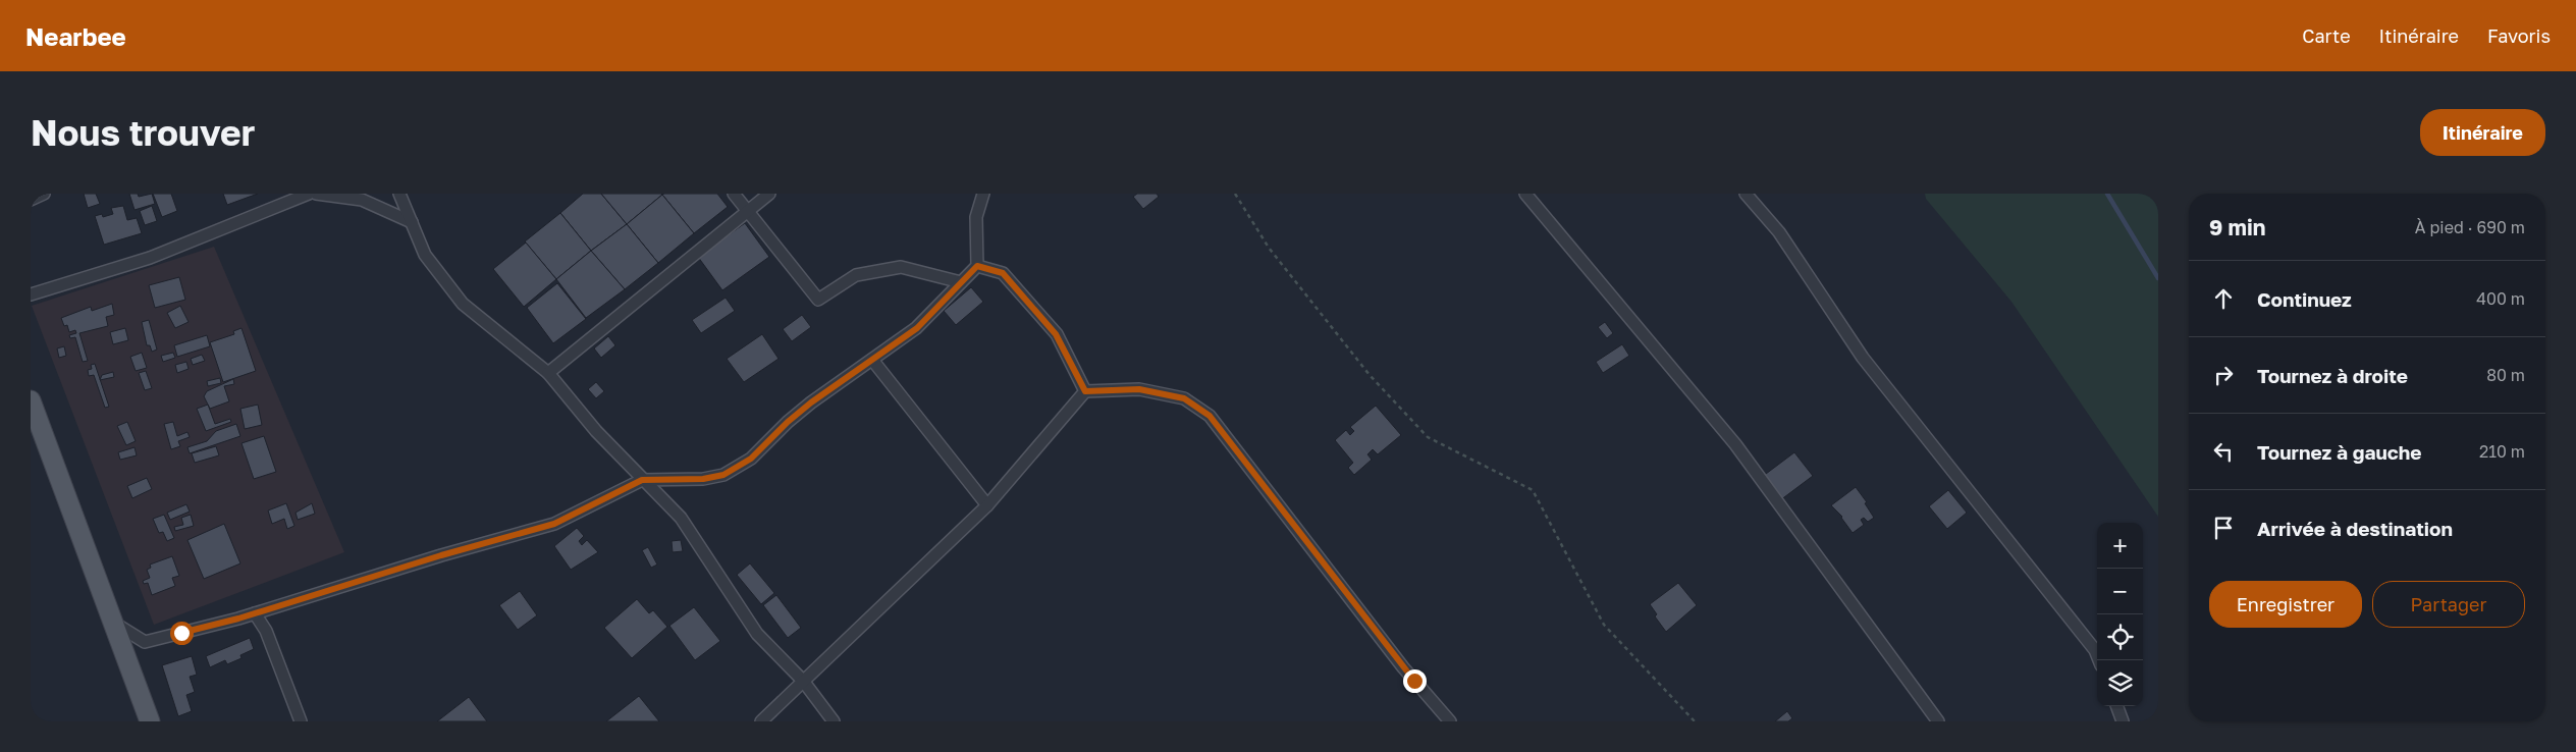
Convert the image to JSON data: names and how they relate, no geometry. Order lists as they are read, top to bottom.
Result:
{
  "page": {
    "header": "Nearbee",
    "nav": ["Carte", "Itinéraire", "Favoris"],
    "buttons": [
      "Itinéraire",
      ["Enregistrer", "Partager"]
    ],
    "title": "Nous trouver",
    "heading": ["9 min", "À pied · 690 m"],
    "list": [
      ["Continuez", "400 m"],
      ["Tournez à droite", "80 m"],
      ["Tournez à gauche", "210 m"],
      "Arrivée à destination"
    ],
    "map_buttons": ["+", "−"]
  }
}
